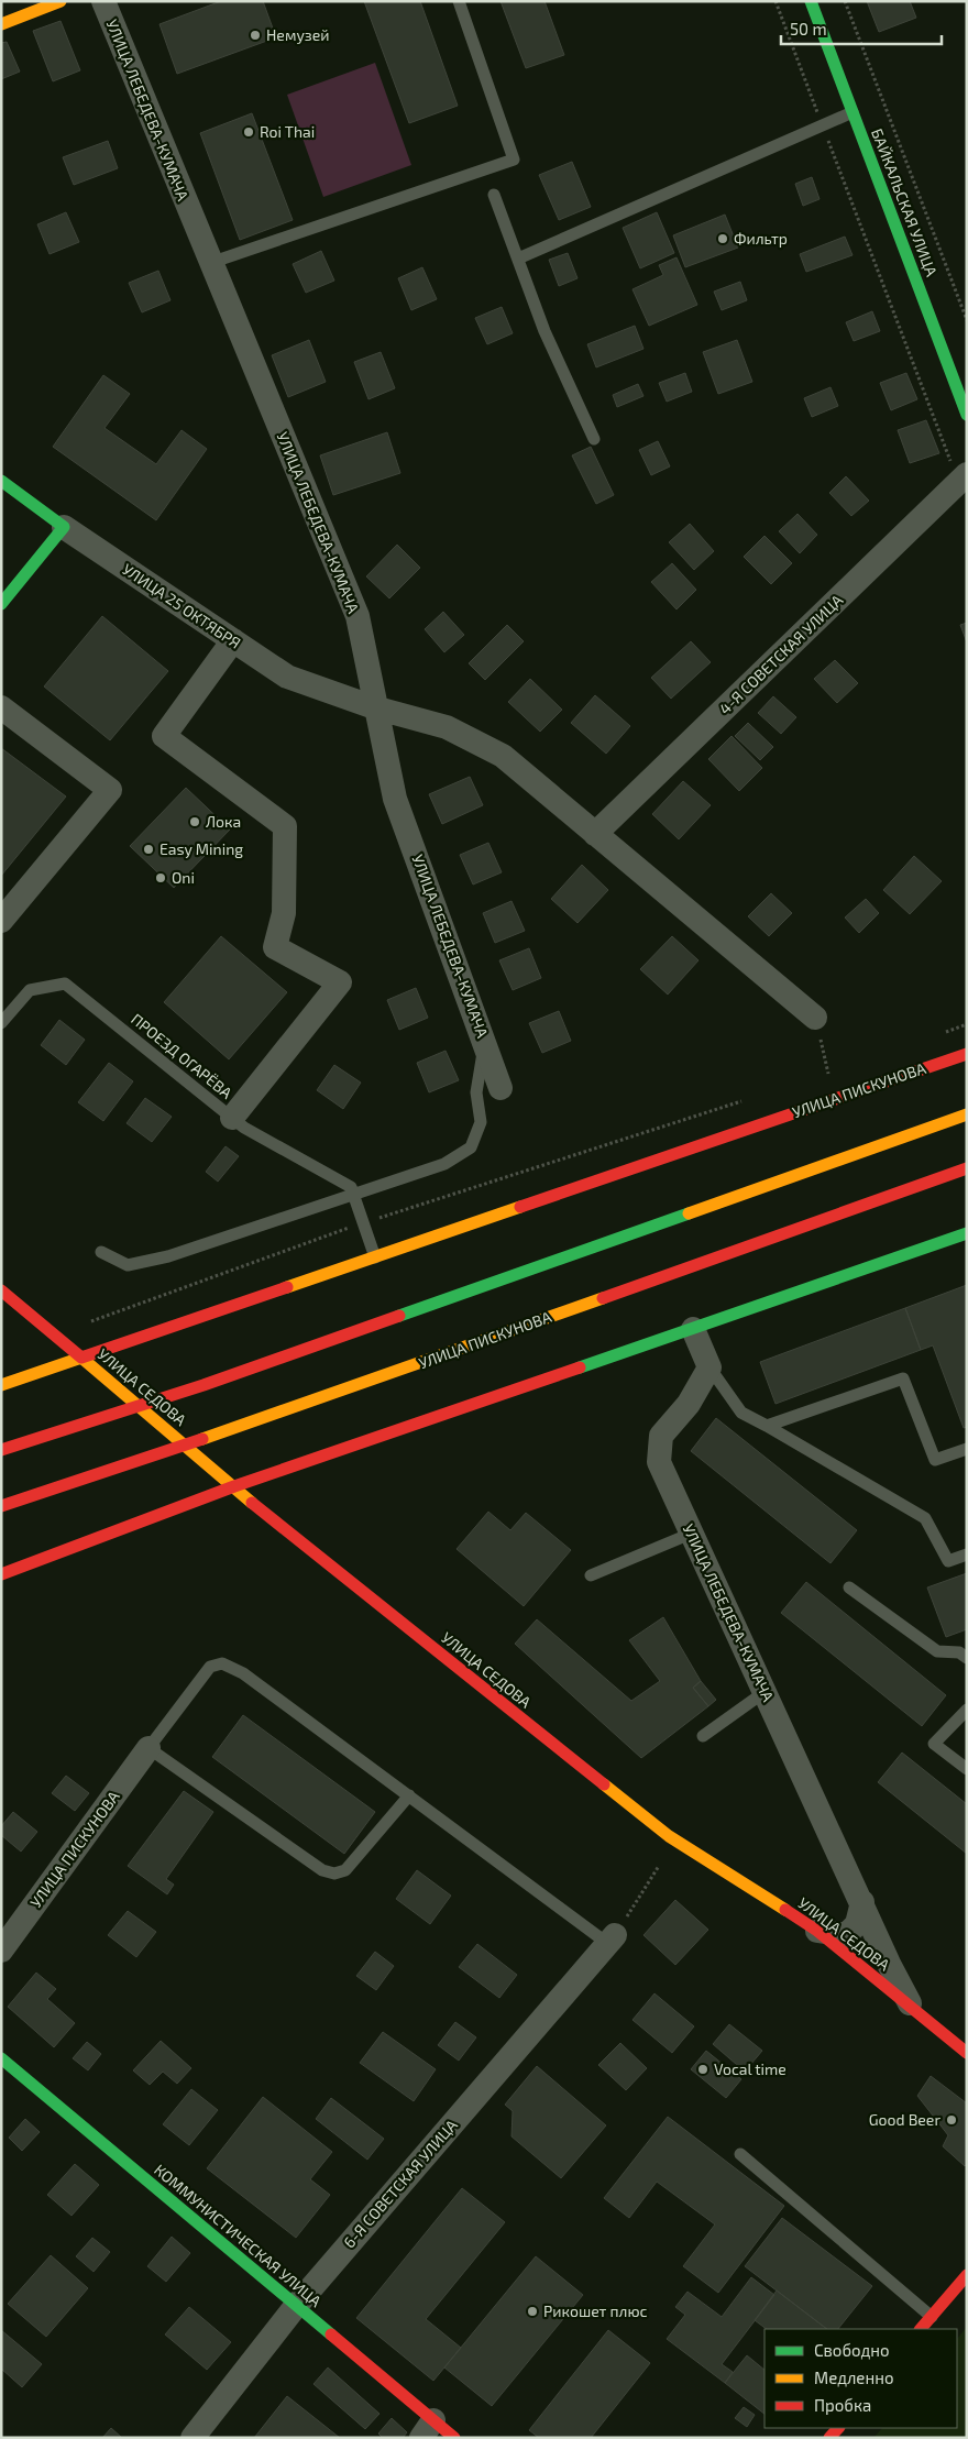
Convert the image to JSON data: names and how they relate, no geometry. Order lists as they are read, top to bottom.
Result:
{
  "streets": {
    "main road": [
      "БАЙКАЛЬСКАЯ УЛИЦА",
      "УЛИЦА 25 ОКТЯБРЯ",
      "УЛИЦА ПИСКУНОВА",
      "УЛИЦА СЕДОВА",
      "КОММУНИСТИЧЕСКАЯ УЛИЦА"
    ],
    "street": ["УЛИЦА ЛЕБЕДЕВА-КУМАЧА", "4-Я СОВЕТСКАЯ УЛИЦА", "6-Я СОВЕТСКАЯ УЛИЦА"],
    "lane": ["ПРОЕЗД ОГАРЁВА"]
  },
  "crossings": [
    ["УЛИЦА ЛЕБЕДЕВА-КУМАЧА", "УЛИЦА 25 ОКТЯБРЯ"],
    ["УЛИЦА ЛЕБЕДЕВА-КУМАЧА", "УЛИЦА СЕДОВА"],
    ["УЛИЦА 25 ОКТЯБРЯ", "4-Я СОВЕТСКАЯ УЛИЦА"],
    ["УЛИЦА ПИСКУНОВА", "УЛИЦА СЕДОВА"],
    ["6-Я СОВЕТСКАЯ УЛИЦА", "КОММУНИСТИЧЕСКАЯ УЛИЦА"]
  ],
  "places": [
    "Немузей",
    "Roi Thai",
    "Фильтр",
    "Лока",
    "Easy Mining",
    "Oni",
    "Vocal time",
    "Good Beer",
    "Рикошет плюс"
  ],
  "legend": ["Свободно", "Медленно", "Пробка"],
  "scale_bar": "50 m"
}
